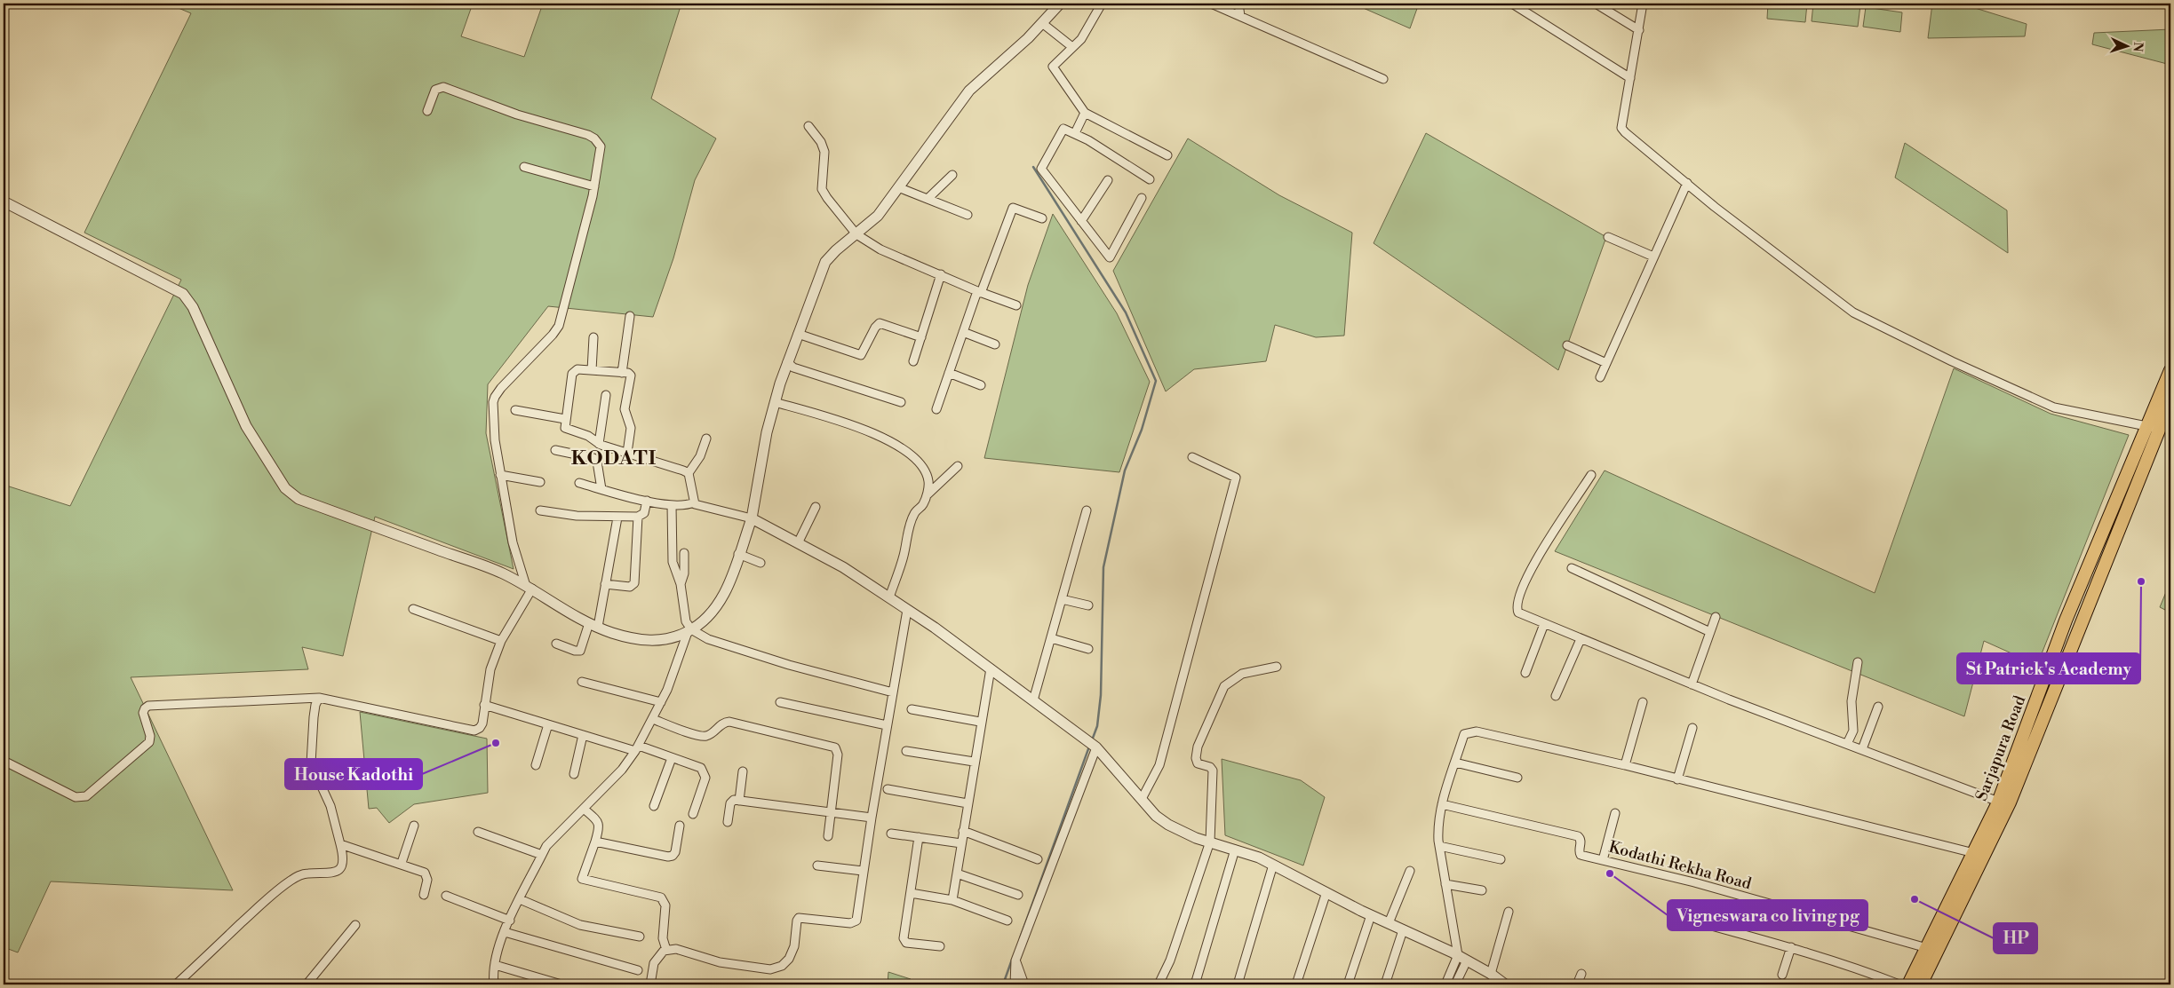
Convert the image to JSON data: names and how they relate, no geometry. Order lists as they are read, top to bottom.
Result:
{
  "streets": {
    "main road": ["Sarjapura Road"],
    "street": ["Kodathi Rekha Road"]
  },
  "crossings": [
    ["Sarjapura Road", "Kodathi Rekha Road"]
  ],
  "districts": ["KODATI"],
  "places": [
    "St Patrick's Academy",
    "House Kadothi",
    "Vigneswara co living pg",
    "HP"
  ],
  "north": "right"
}
